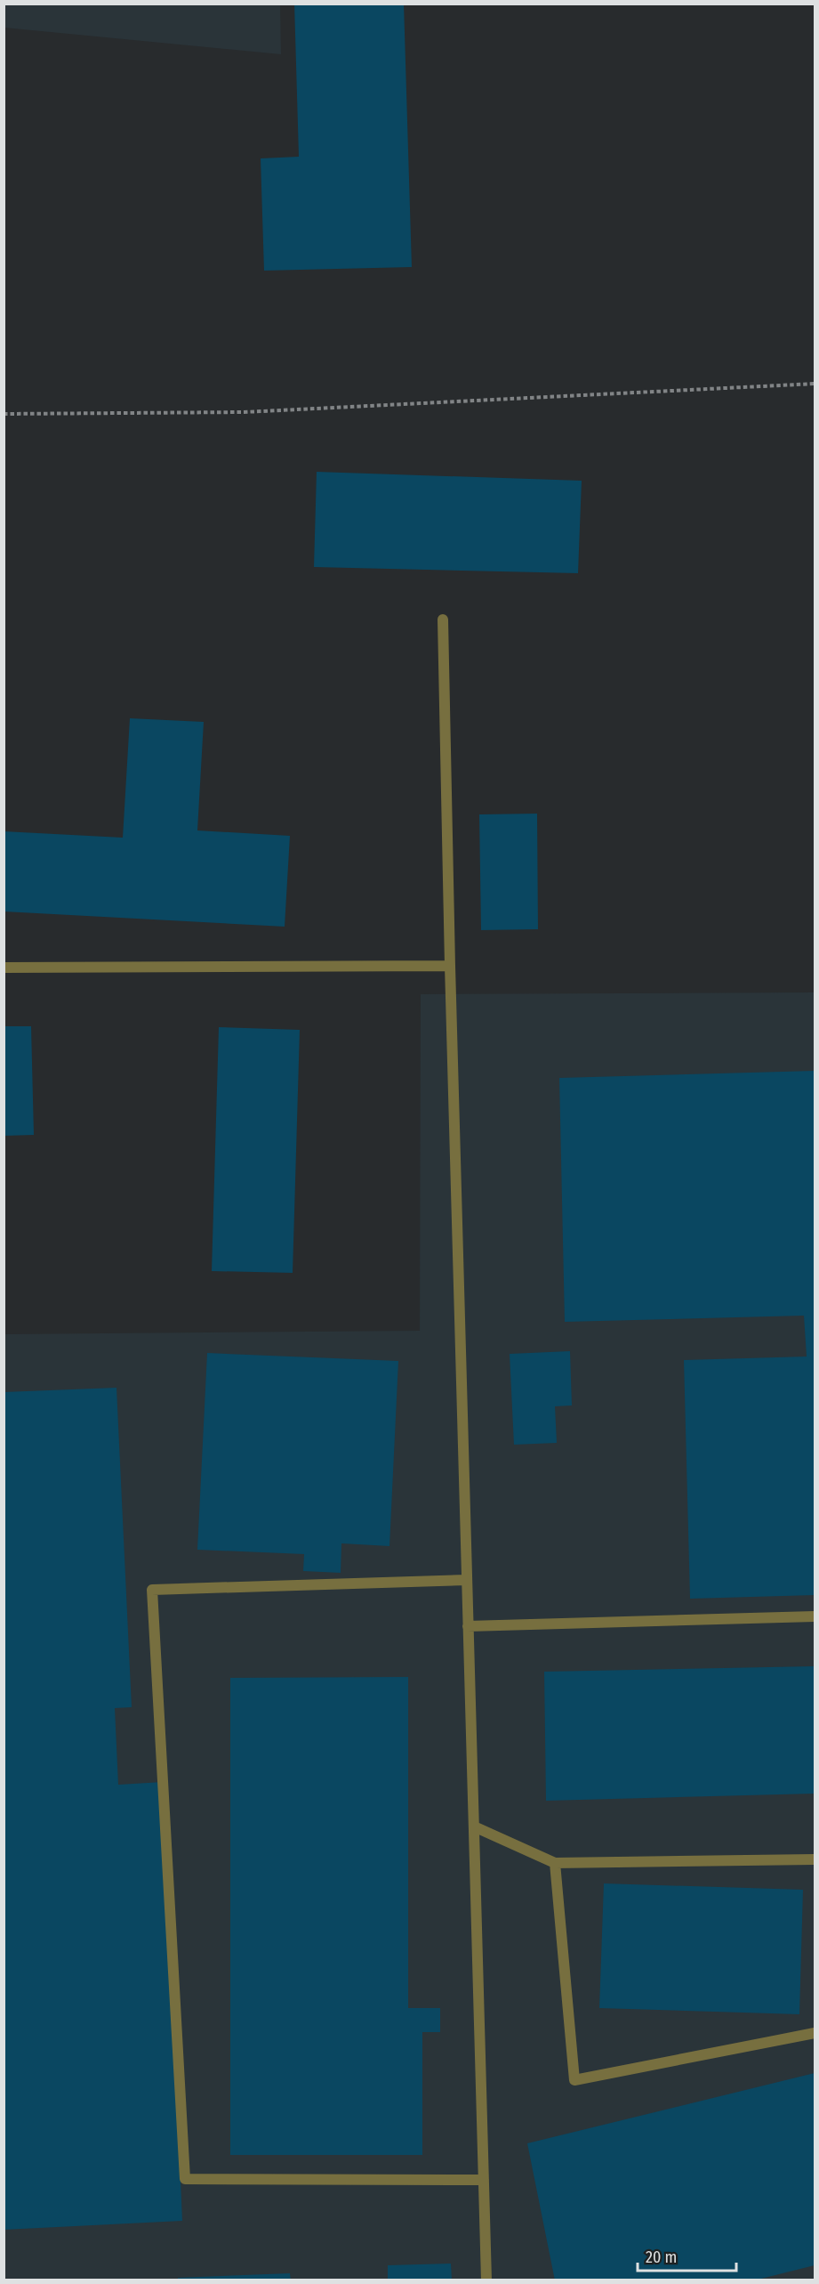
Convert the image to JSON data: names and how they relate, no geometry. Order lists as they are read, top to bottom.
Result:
{
  "scale_bar": "20 m"
}
